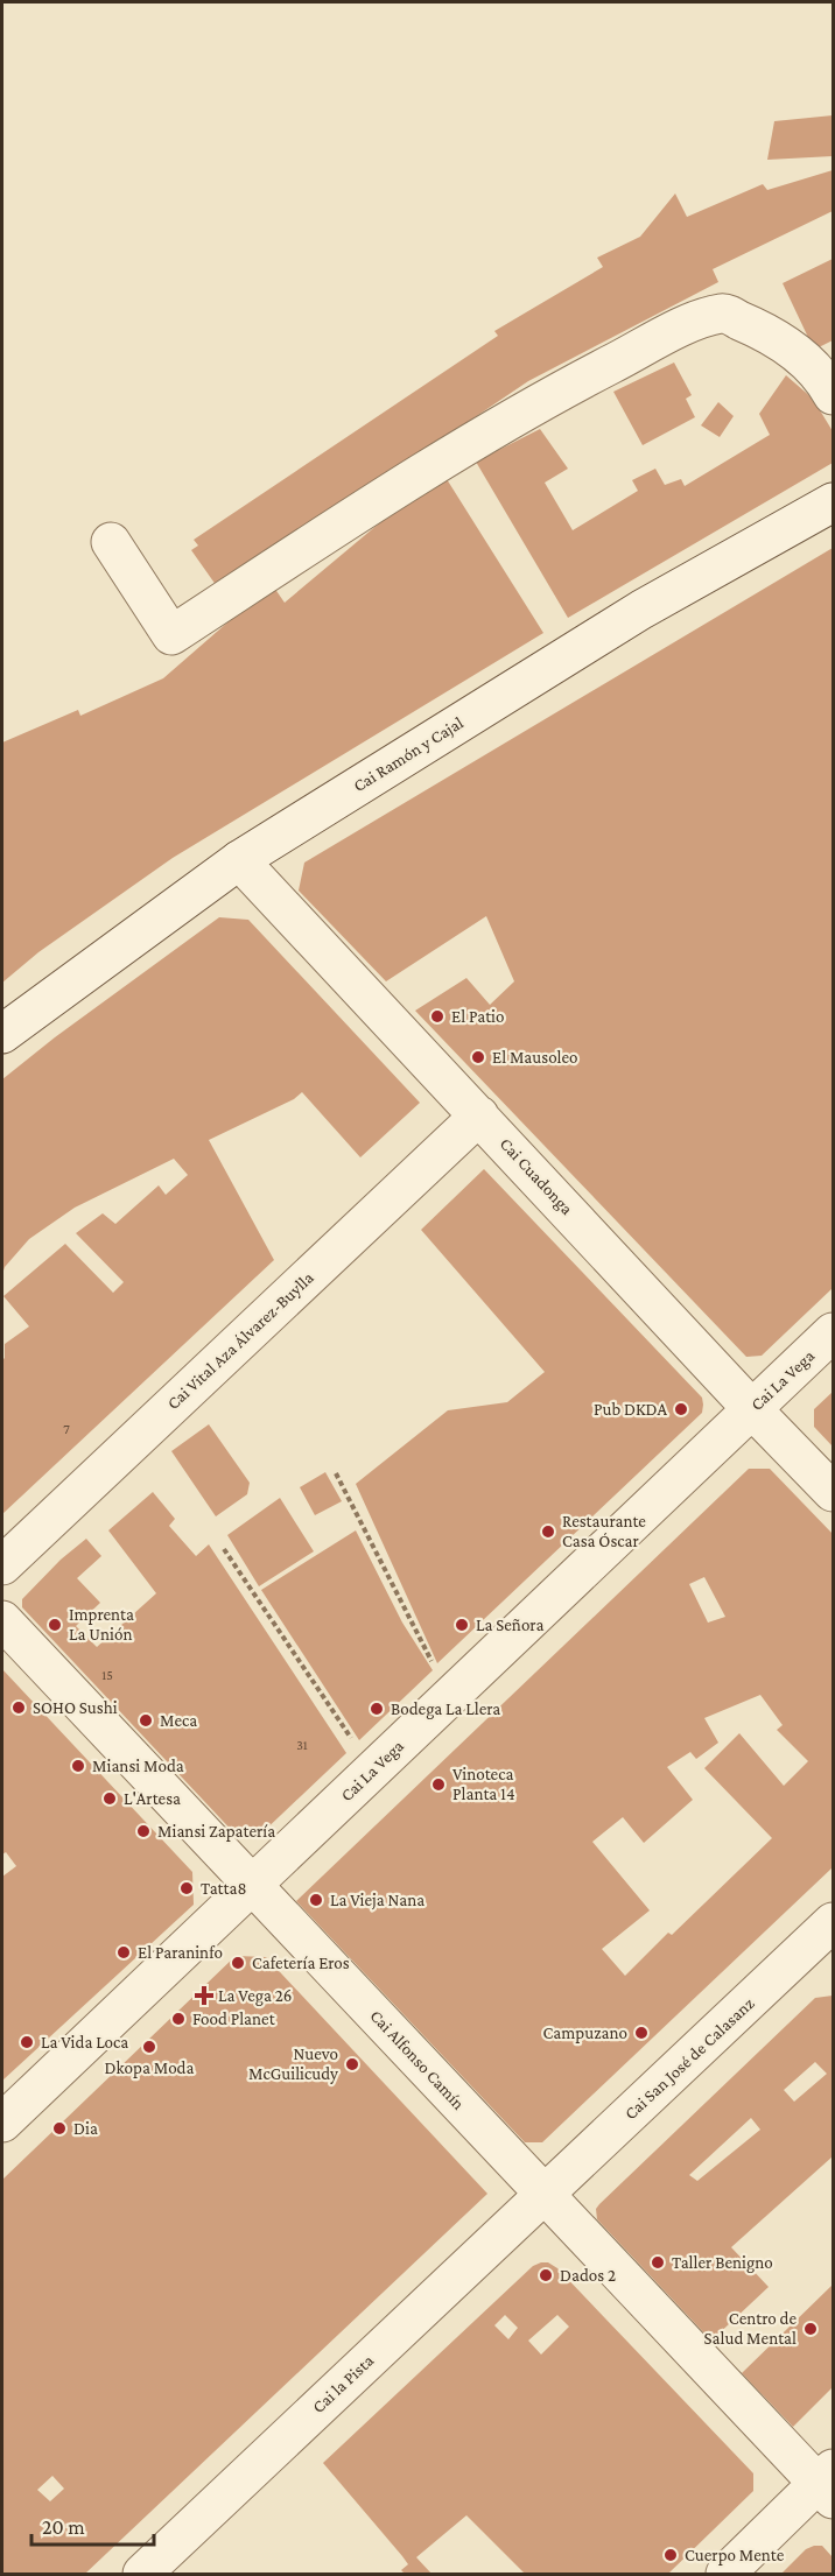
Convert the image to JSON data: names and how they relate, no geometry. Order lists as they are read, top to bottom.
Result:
{
  "streets": {
    "street": [
      "Cai Ramón y Cajal",
      "Cai Cuadonga",
      "Cai Vital Aza Álvarez-Buylla",
      "Cai La Vega",
      "Cai San José de Calasanz",
      "Cai Alfonso Camín",
      "Cai la Pista"
    ]
  },
  "crossings": [
    ["Cai Ramón y Cajal", "Cai Cuadonga"],
    ["Cai Cuadonga", "Cai Vital Aza Álvarez-Buylla"],
    ["Cai Cuadonga", "Cai La Vega"],
    ["Cai La Vega", "Cai Alfonso Camín"],
    ["Cai San José de Calasanz", "Cai Alfonso Camín"],
    ["Cai San José de Calasanz", "Cai la Pista"],
    ["Cai Alfonso Camín", "Cai la Pista"]
  ],
  "places": {
    "other": [
      "El Patio",
      "El Mausoleo",
      "Pub DKDA",
      "Restaurante Casa Óscar",
      "Imprenta La Unión",
      "La Señora",
      "SOHO Sushi",
      "Bodega La Llera",
      "Meca",
      "Miansi Moda",
      "Vinoteca Planta 14",
      "L'Artesa",
      "Miansi Zapatería",
      "Tatta8",
      "La Vieja Nana",
      "El Paraninfo",
      "Cafetería Eros",
      "Food Planet",
      "Campuzano",
      "La Vida Loca",
      "Dkopa Moda",
      "Nuevo McGuilicudy",
      "Dia",
      "Taller Benigno",
      "Dados 2",
      "Centro de Salud Mental",
      "Cuerpo Mente"
    ],
    "health": ["La Vega 26"]
  },
  "house_numbers": ["7", "15", "31"],
  "scale_bar": "20 m"
}
